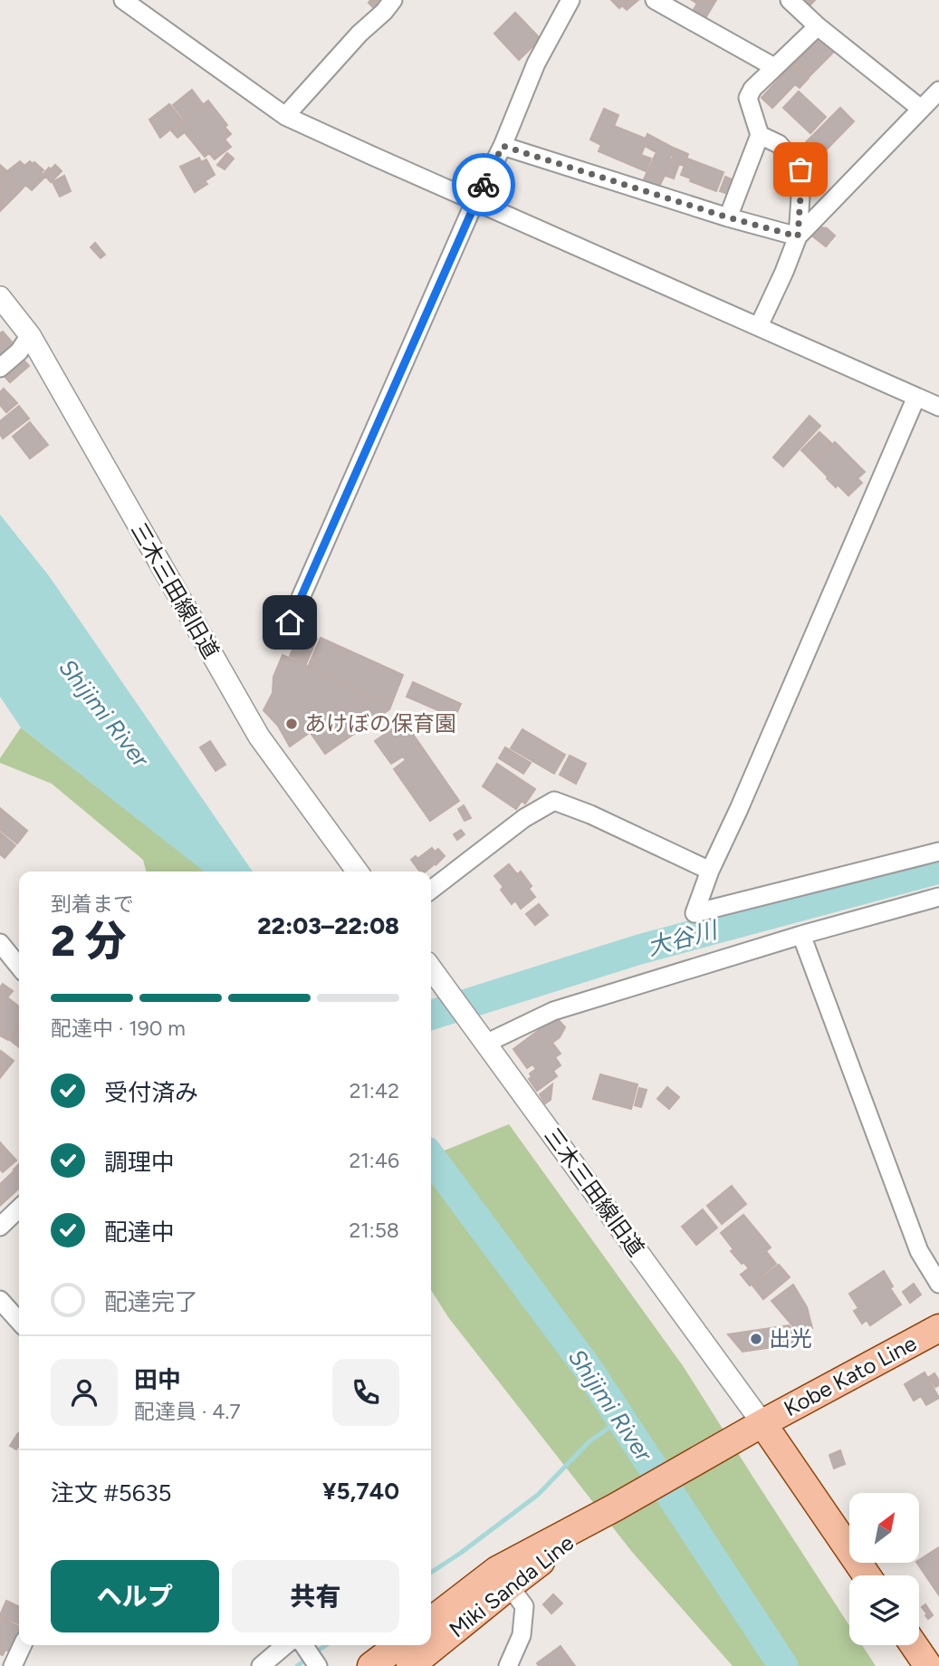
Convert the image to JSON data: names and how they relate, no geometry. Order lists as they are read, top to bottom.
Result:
{
  "streets": {
    "main road": ["Kobe Kato Line", "Miki Sanda Line"],
    "street": ["三木三田線旧道"]
  },
  "crossings": [
    ["三木三田線旧道", "Kobe Kato Line"],
    ["三木三田線旧道", "Miki Sanda Line"],
    ["Kobe Kato Line", "Miki Sanda Line"]
  ],
  "water": ["Shijimi River", "大谷川"],
  "places": ["あけぼの保育園", "出光"],
  "north": "top right",
  "page": {
    "heading": ["2 分", "到着まで", "22:03–22:08"],
    "panel": [
      "田中",
      "配達員 · 4.7",
      "注文 #5635",
      "¥5,740"
    ],
    "bar": "配達中 · 190 m",
    "list": [
      ["受付済み", "21:42"],
      ["調理中", "21:46"],
      ["配達中", "21:58"],
      "配達完了"
    ],
    "buttons": ["ヘルプ", "共有"]
  }
}
